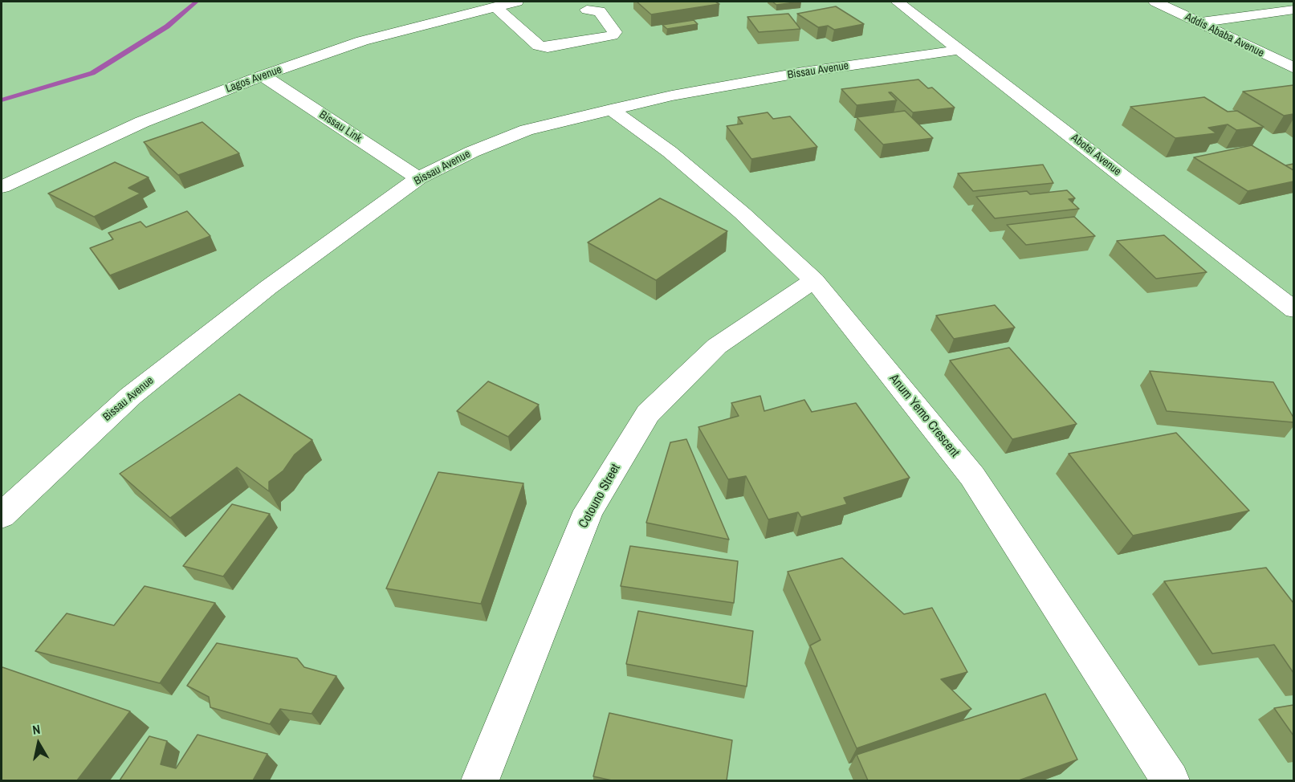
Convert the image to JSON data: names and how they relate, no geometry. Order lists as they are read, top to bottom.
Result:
{
  "streets": {
    "street": [
      "Addis Ababa Avenue",
      "Bissau Avenue",
      "Lagos Avenue",
      "Bissau Link",
      "Abotsi Avenue",
      "Anum Yemo Crescent",
      "Cotouno Street"
    ]
  },
  "crossings": [
    ["Bissau Avenue", "Bissau Link"],
    ["Bissau Avenue", "Abotsi Avenue"],
    ["Bissau Avenue", "Anum Yemo Crescent"],
    ["Lagos Avenue", "Bissau Link"],
    ["Anum Yemo Crescent", "Cotouno Street"]
  ],
  "north": "top"
}
